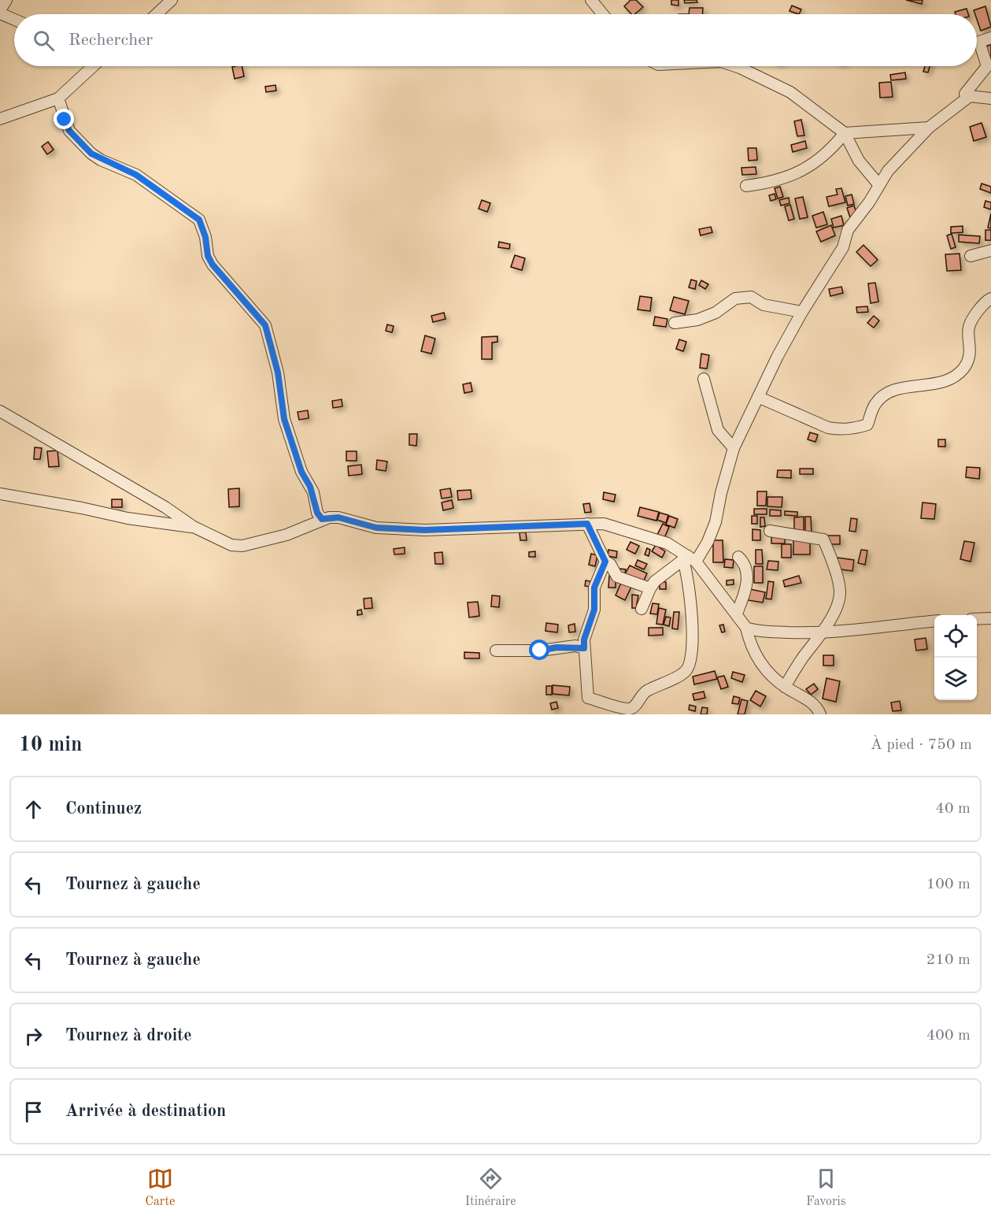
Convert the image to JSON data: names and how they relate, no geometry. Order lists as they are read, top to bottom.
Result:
{
  "page": {
    "search": "Rechercher",
    "heading": ["10 min", "À pied · 750 m"],
    "list": [
      ["Continuez", "40 m"],
      ["Tournez à gauche", "100 m"],
      ["Tournez à gauche", "210 m"],
      ["Tournez à droite", "400 m"],
      "Arrivée à destination"
    ],
    "nav": ["Carte", "Itinéraire", "Favoris"]
  }
}
